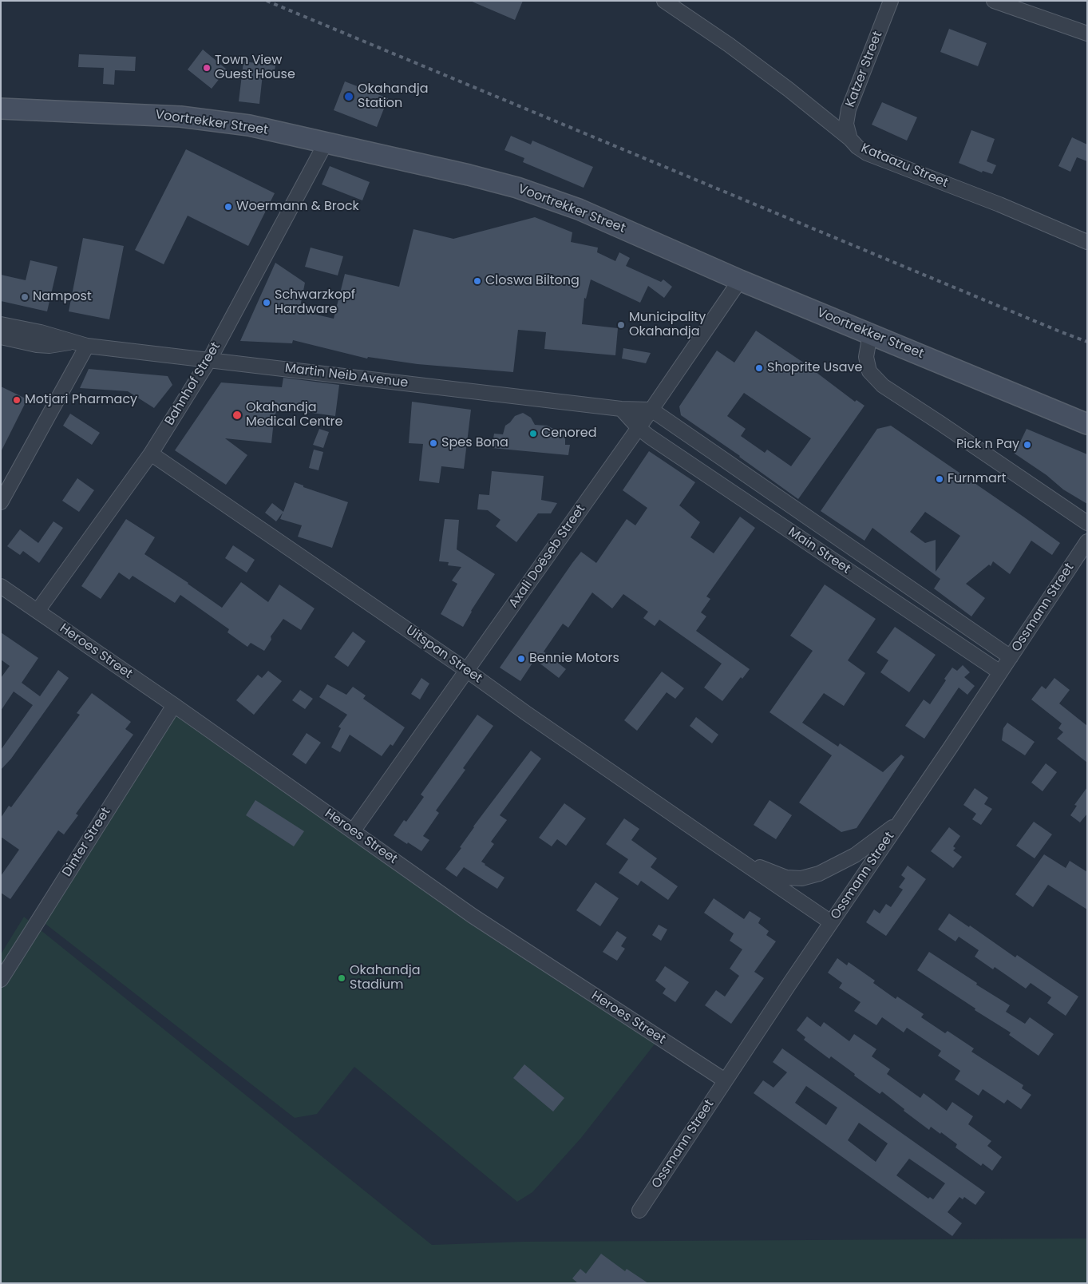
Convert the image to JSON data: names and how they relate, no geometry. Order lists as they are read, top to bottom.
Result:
{
  "streets": {
    "main road": ["Voortrekker Street"],
    "street": [
      "Katzer Street",
      "Kataazu Street",
      "Martin Neib Avenue",
      "Bahnhof Street",
      "Main Street",
      "Axali Doëseb Street",
      "Ossmann Street",
      "Heroes Street",
      "Uitspan Street",
      "Dinter Street"
    ]
  },
  "crossings": [
    ["Katzer Street", "Kataazu Street"],
    ["Voortrekker Street", "Bahnhof Street"],
    ["Voortrekker Street", "Axali Doëseb Street"],
    ["Martin Neib Avenue", "Bahnhof Street"],
    ["Martin Neib Avenue", "Main Street"],
    ["Martin Neib Avenue", "Axali Doëseb Street"],
    ["Bahnhof Street", "Heroes Street"],
    ["Bahnhof Street", "Uitspan Street"],
    ["Main Street", "Axali Doëseb Street"],
    ["Main Street", "Ossmann Street"],
    ["Axali Doëseb Street", "Heroes Street"],
    ["Axali Doëseb Street", "Uitspan Street"],
    ["Ossmann Street", "Heroes Street"],
    ["Ossmann Street", "Uitspan Street"],
    ["Heroes Street", "Dinter Street"]
  ],
  "places": [
    "Town View Guest House",
    "Okahandja Station",
    "Woermann & Brock",
    "Closwa Biltong",
    "Nampost",
    "Schwarzkopf Hardware",
    "Municipality Okahandja",
    "Shoprite Usave",
    "Motjari Pharmacy",
    "Okahandja Medical Centre",
    "Cenored",
    "Spes Bona",
    "Pick n Pay",
    "Furnmart",
    "Bennie Motors",
    "Okahandja Stadium"
  ]
}
